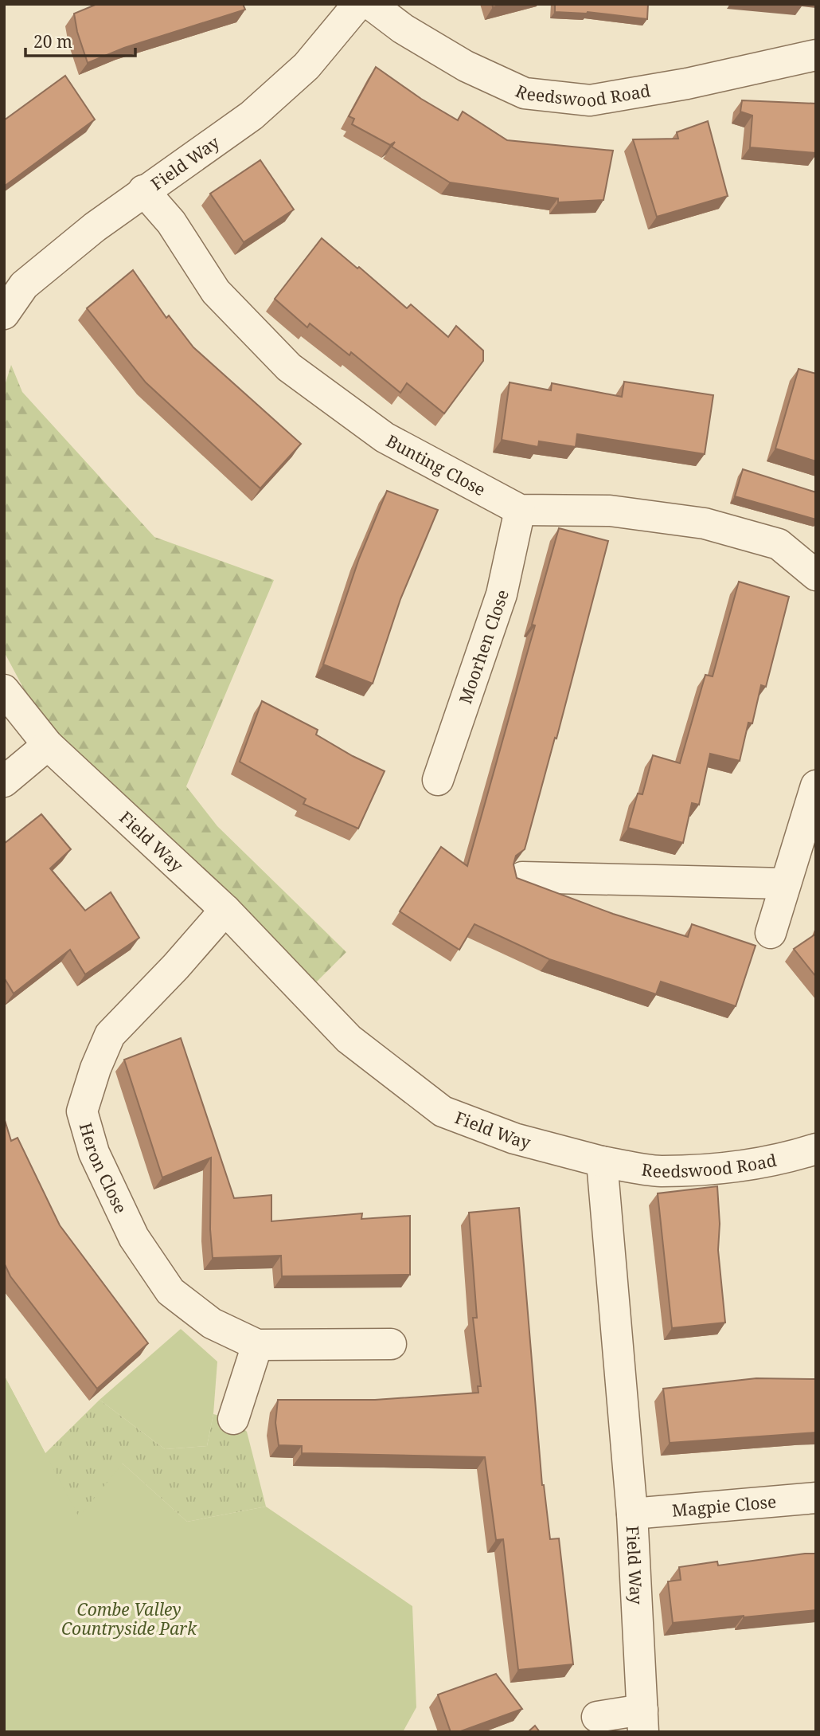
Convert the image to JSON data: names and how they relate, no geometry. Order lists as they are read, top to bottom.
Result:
{
  "streets": {
    "street": [
      "Reedswood Road",
      "Field Way",
      "Bunting Close",
      "Moorhen Close",
      "Heron Close",
      "Magpie Close"
    ]
  },
  "crossings": [
    ["Reedswood Road", "Field Way"],
    ["Field Way", "Bunting Close"],
    ["Field Way", "Heron Close"],
    ["Field Way", "Magpie Close"],
    ["Bunting Close", "Moorhen Close"]
  ],
  "parks": ["Combe Valley Countryside Park"],
  "scale_bar": "20 m"
}
